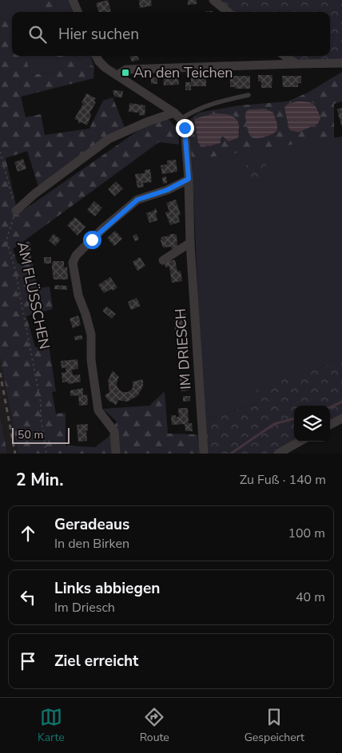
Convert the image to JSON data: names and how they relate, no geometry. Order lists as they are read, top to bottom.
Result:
{
  "streets": {
    "street": ["IM DRIESCH"],
    "path": ["AM FLÜSSCHEN"]
  },
  "places": {
    "transit": ["An den Teichen"]
  },
  "scale_bar": "50 m",
  "page": {
    "search": "Hier suchen",
    "scale": "50 m",
    "heading": ["2 Min.", "Zu Fuß · 140 m"],
    "list": [
      ["Geradeaus", "In den Birken", "100 m"],
      ["Links abbiegen", "Im Driesch", "40 m"],
      "Ziel erreicht"
    ],
    "nav": ["Karte", "Route", "Gespeichert"]
  }
}
